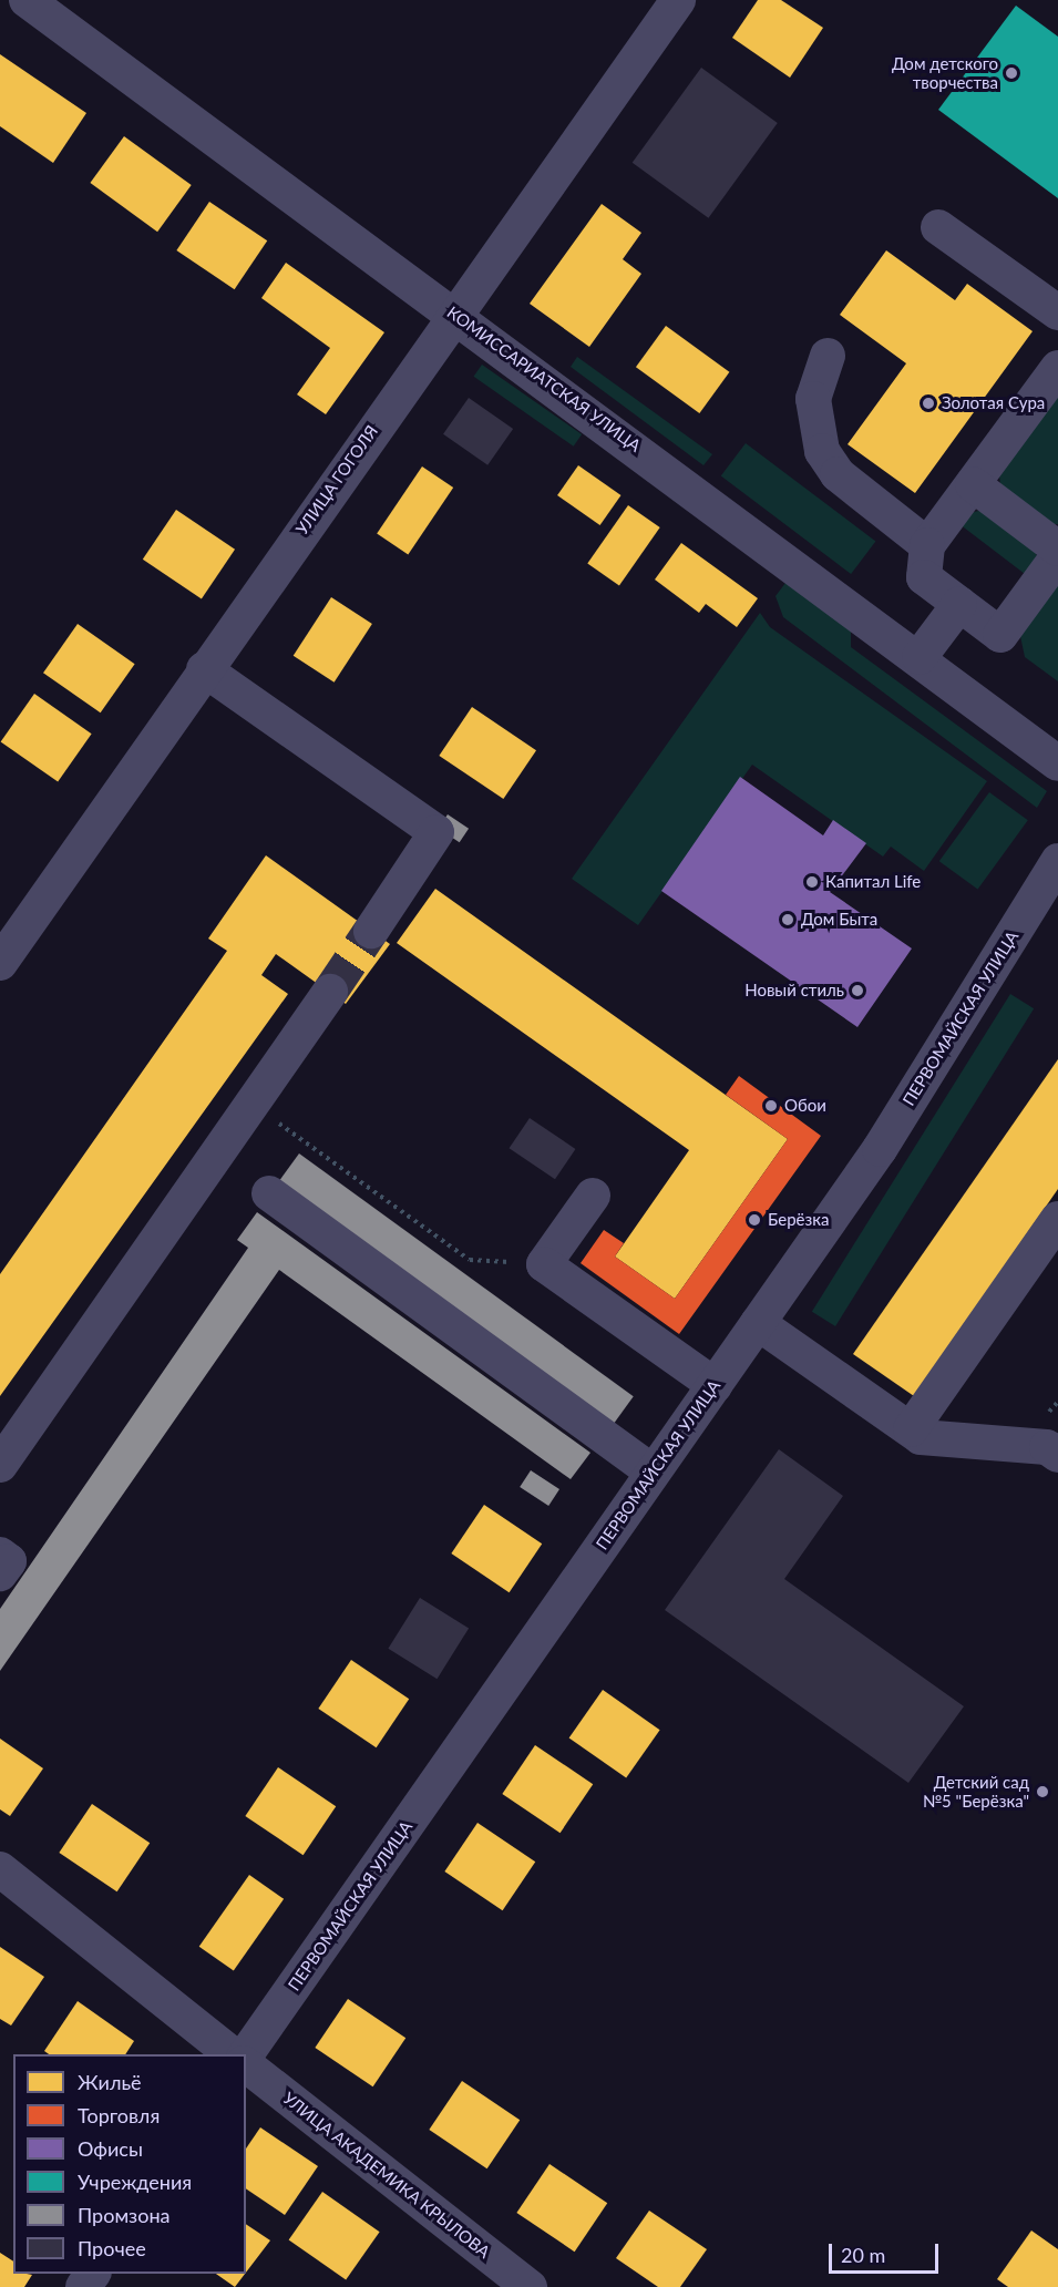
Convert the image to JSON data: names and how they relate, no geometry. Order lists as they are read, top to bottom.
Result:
{
  "streets": {
    "street": [
      "КОМИССАРИАТСКАЯ УЛИЦА",
      "УЛИЦА ГОГОЛЯ",
      "ПЕРВОМАЙСКАЯ УЛИЦА",
      "УЛИЦА АКАДЕМИКА КРЫЛОВА"
    ]
  },
  "crossings": [
    ["КОМИССАРИАТСКАЯ УЛИЦА", "УЛИЦА ГОГОЛЯ"]
  ],
  "places": [
    "Дом детского творчества",
    "Золотая Сура",
    "Капитал Life",
    "Дом Быта",
    "Новый стиль",
    "Обои",
    "Берёзка",
    "Детский сад №5 \"Берёзка\""
  ],
  "legend": [
    "Жильё",
    "Торговля",
    "Офисы",
    "Учреждения",
    "Промзона",
    "Прочее"
  ],
  "scale_bar": "20 m"
}
